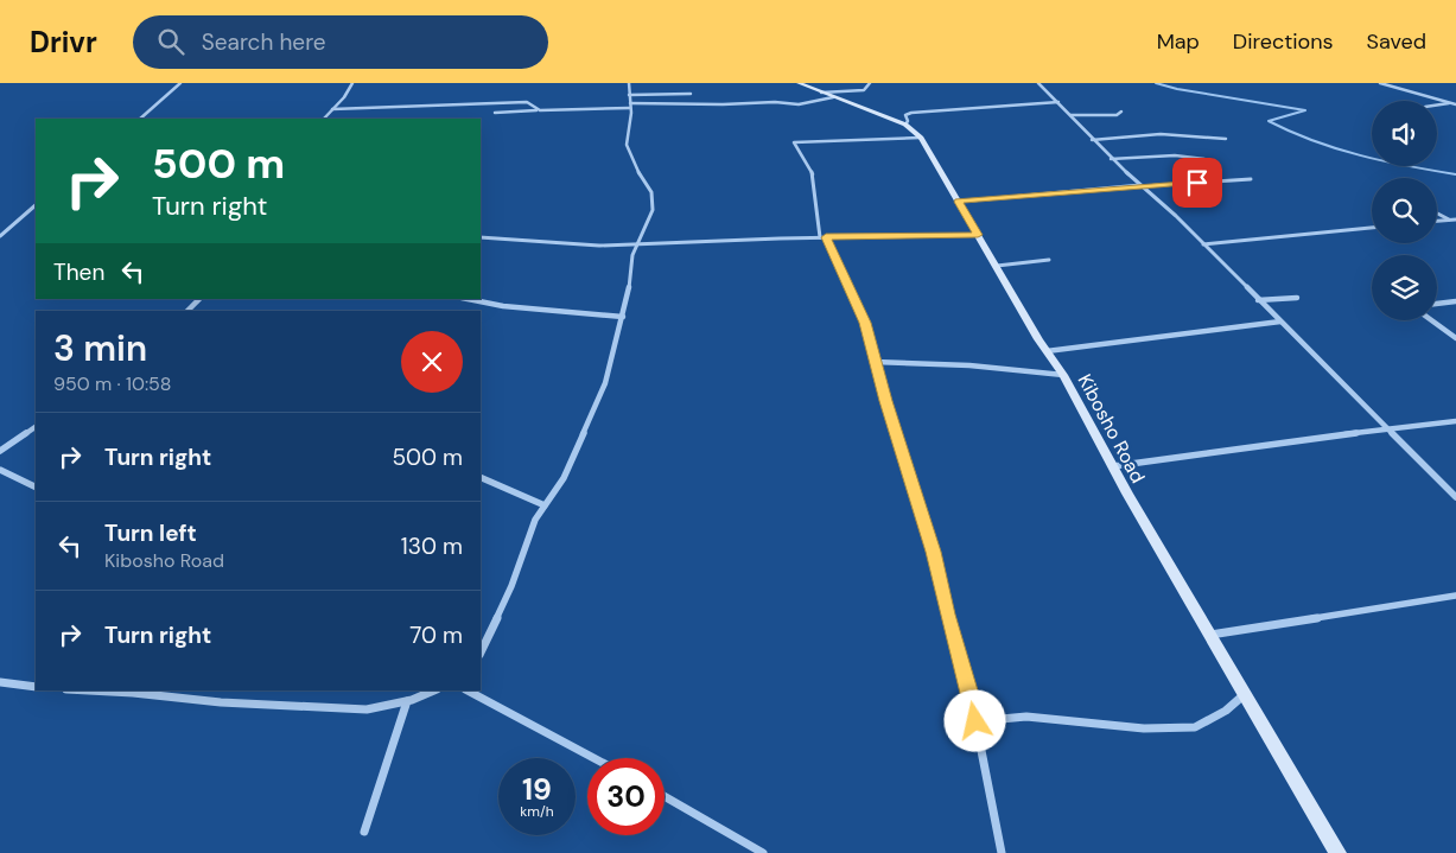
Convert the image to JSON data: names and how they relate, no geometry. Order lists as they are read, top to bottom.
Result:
{
  "streets": {
    "street": ["Kibosho Road"]
  },
  "page": {
    "header": "Drivr",
    "search": "Search here",
    "nav": ["Map", "Directions", "Saved"],
    "turn": ["500 m", "Turn right"],
    "then": "Then",
    "heading": ["3 min", "950 m · 10:58"],
    "list": [
      {
        "name": "Turn right",
        "value": "500 m"
      },
      {
        "name": "Turn left",
        "note": "Kibosho Road",
        "value": "130 m"
      },
      {
        "name": "Turn right",
        "value": "70 m"
      }
    ],
    "speed": "19 km/h",
    "limit": "30"
  }
}
